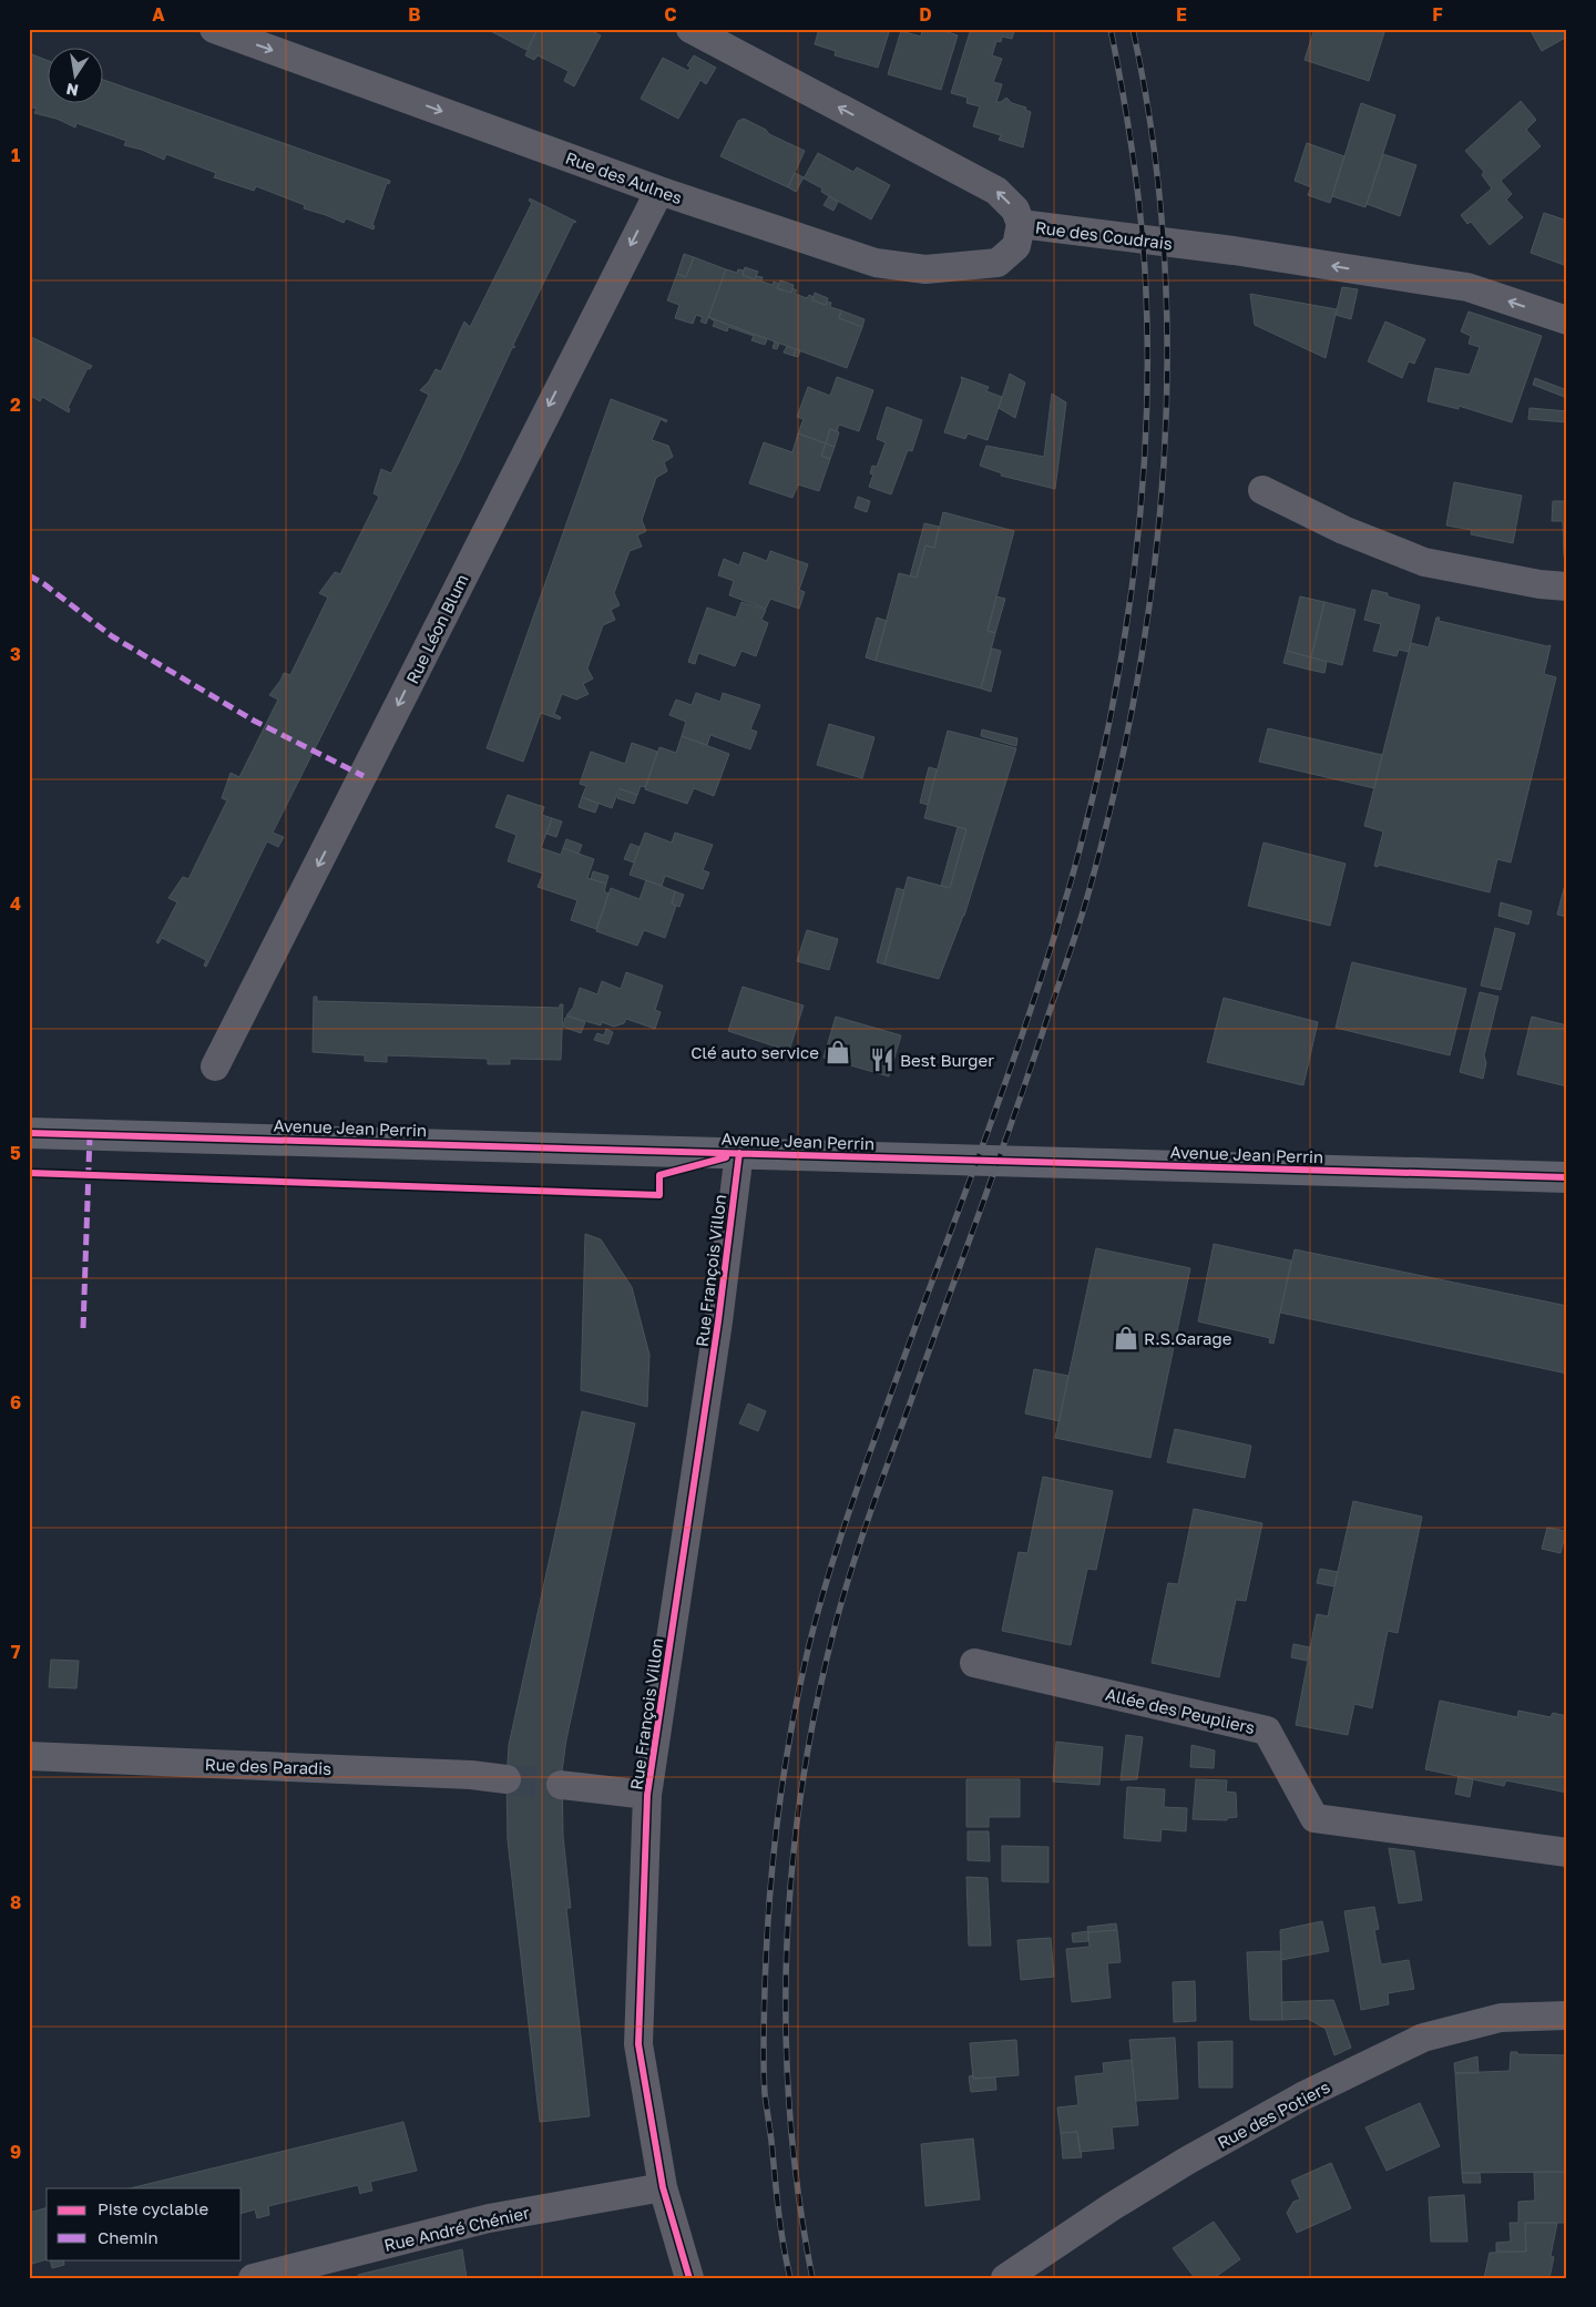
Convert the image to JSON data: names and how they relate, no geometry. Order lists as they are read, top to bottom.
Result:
{
  "streets": {
    "main road": ["Avenue Jean Perrin"],
    "street": [
      "Rue des Aulnes",
      "Rue des Coudrais",
      "Rue Léon Blum",
      "Rue François Villon",
      "Allée des Peupliers",
      "Rue des Paradis",
      "Rue des Potiers",
      "Rue André Chénier"
    ]
  },
  "crossings": [
    ["Rue des Aulnes", "Rue des Coudrais"],
    ["Rue des Aulnes", "Rue Léon Blum"],
    ["Avenue Jean Perrin", "Rue François Villon"],
    ["Rue François Villon", "Rue André Chénier"]
  ],
  "one_way": ["Rue des Aulnes", "Rue des Coudrais", "Rue Léon Blum"],
  "places": {
    "shop": ["Clé auto service", "R.S.Garage"],
    "restaurant": ["Best Burger"]
  },
  "legend": ["Piste cyclable", "Chemin"],
  "north": "bottom",
  "grid": {
    "columns": [
      "A",
      "B",
      "C",
      "D",
      "E",
      "F"
    ],
    "rows": [
      "1",
      "2",
      "3",
      "4",
      "5",
      "6",
      "7",
      "8",
      "9"
    ]
  }
}
